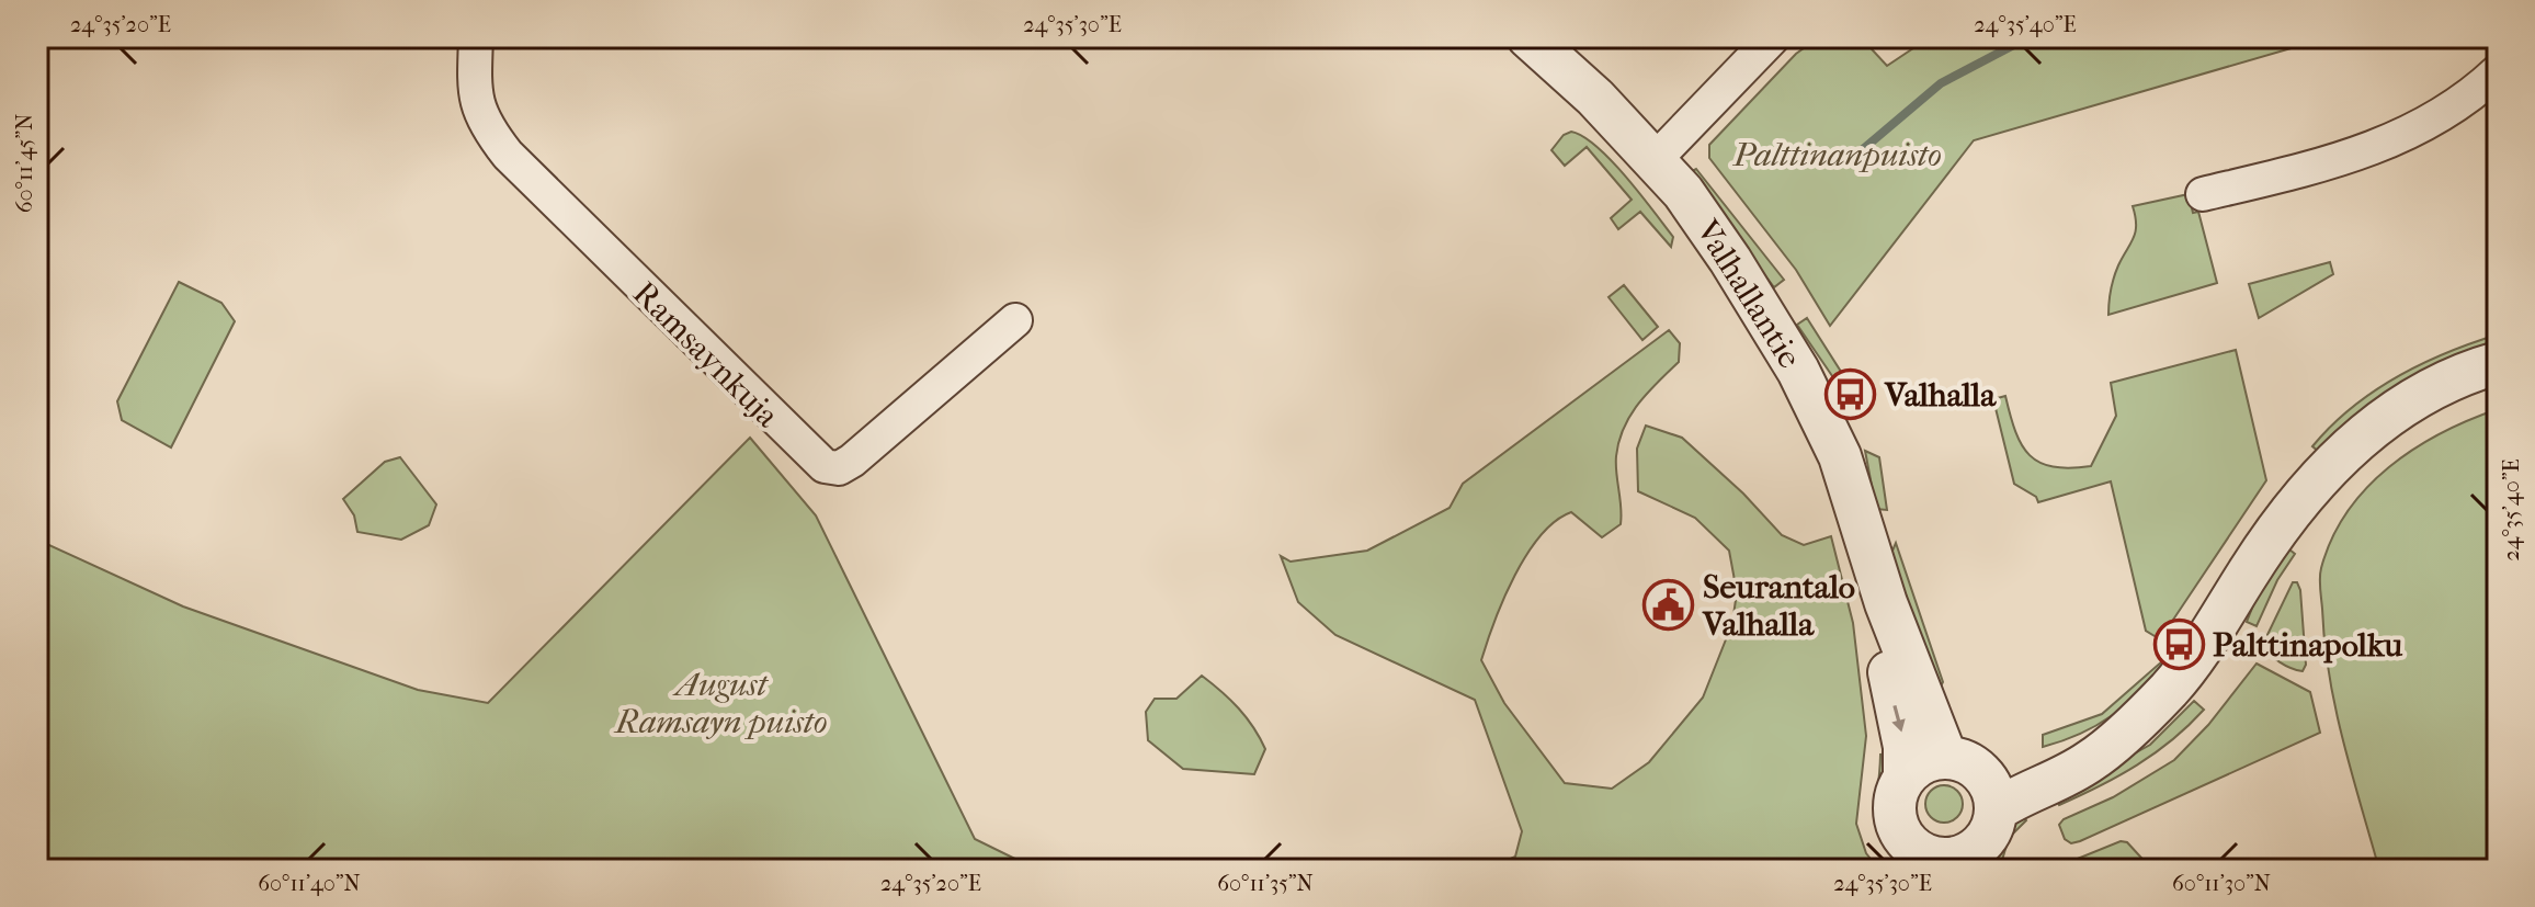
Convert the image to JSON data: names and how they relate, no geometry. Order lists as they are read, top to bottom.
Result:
{
  "streets": {
    "street": ["Valhallantie", "Ramsaynkuja"]
  },
  "parks": ["Palttinanpuisto", "August Ramsayn puisto"],
  "places": {
    "bus stop": ["Valhalla", "Palttinapolku"],
    "public building": ["Seurantalo Valhalla"]
  },
  "coordinates": [
    "24°35'20\"E",
    "24°35'30\"E",
    "24°35'40\"E",
    "60°11'45\"N",
    "60°11'40\"N",
    "60°11'35\"N",
    "60°11'30\"N"
  ]
}
